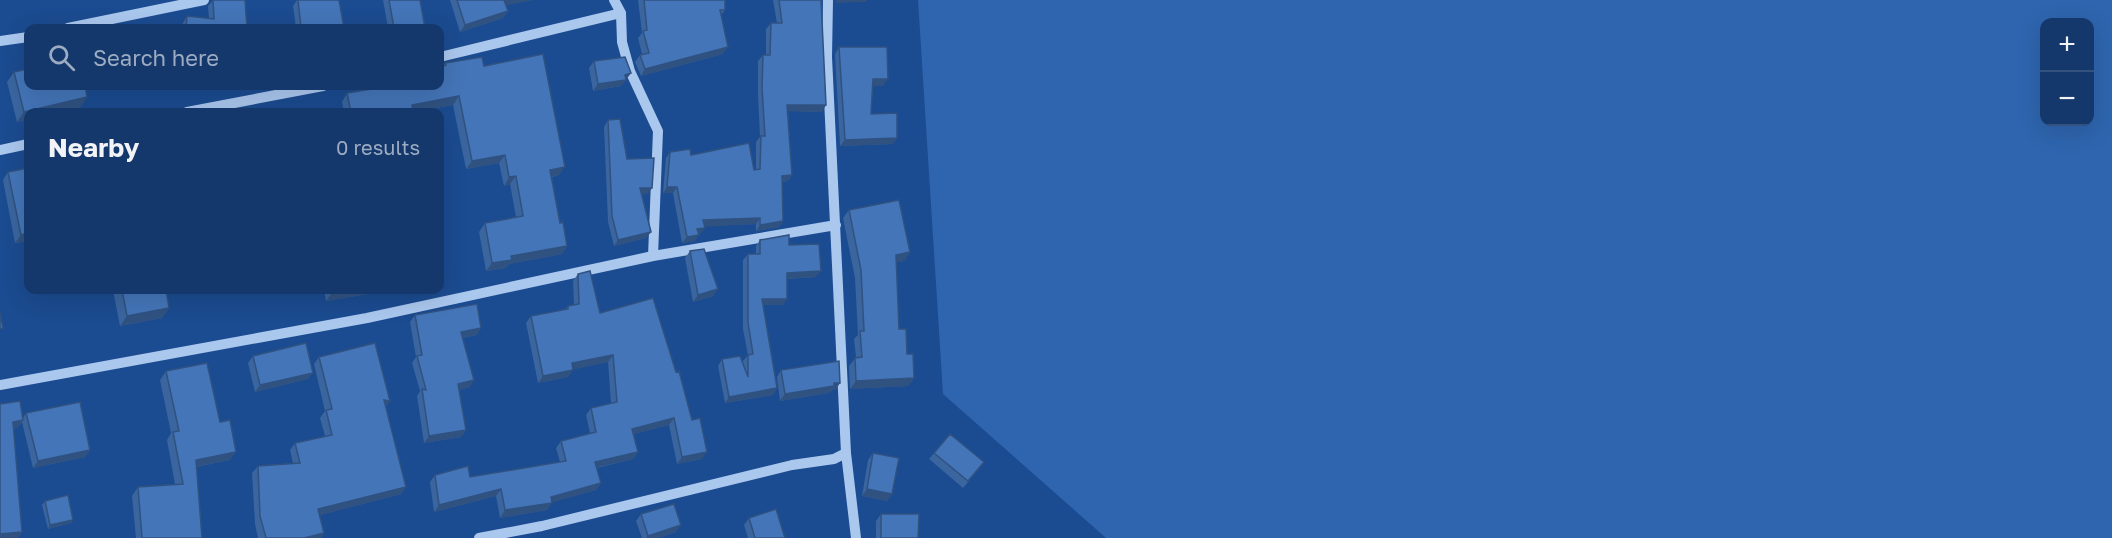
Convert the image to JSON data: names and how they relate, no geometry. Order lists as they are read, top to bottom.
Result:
{
  "page": {
    "map_buttons": ["+", "−"],
    "search": "Search here",
    "heading": ["Nearby", "0 results"]
  }
}
